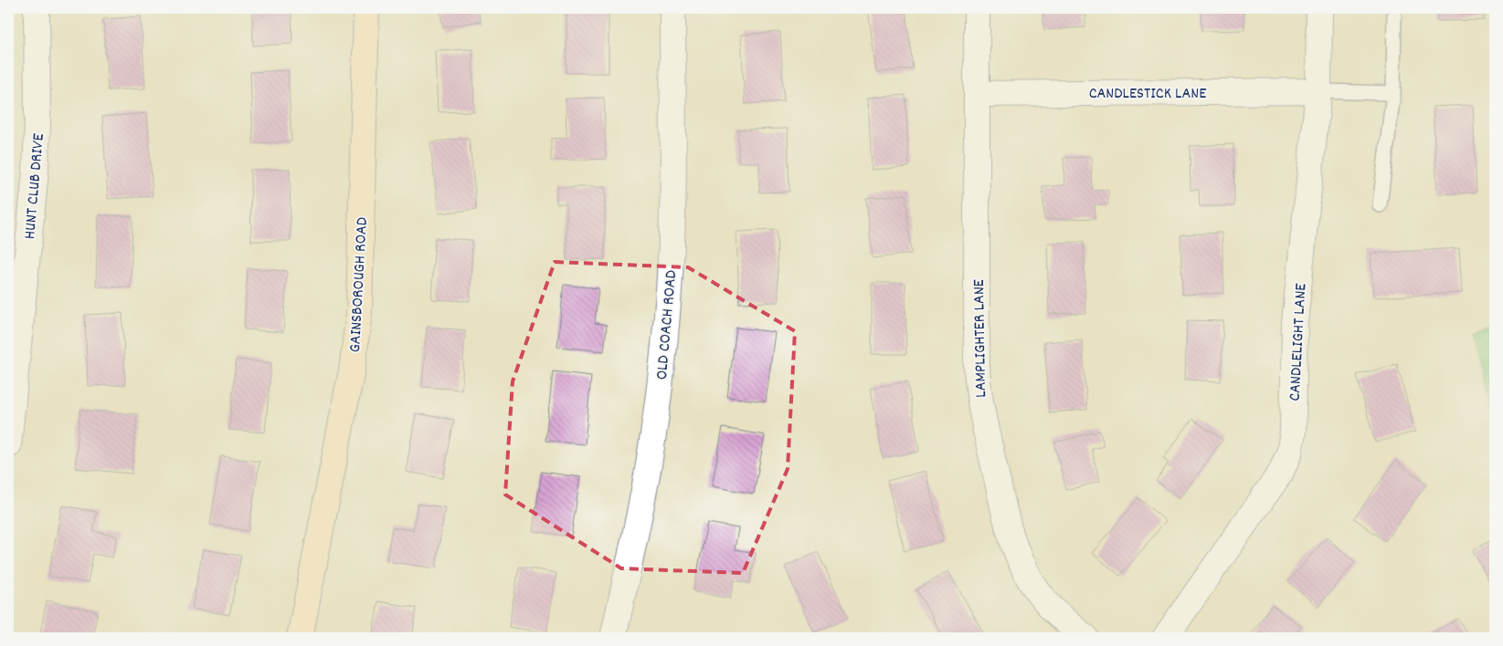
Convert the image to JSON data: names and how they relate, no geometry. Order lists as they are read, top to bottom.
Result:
{
  "streets": {
    "street": [
      "CANDLESTICK LANE",
      "HUNT CLUB DRIVE",
      "GAINSBOROUGH ROAD",
      "OLD COACH ROAD",
      "LAMPLIGHTER LANE",
      "CANDLELIGHT LANE"
    ]
  },
  "crossings": [
    ["CANDLESTICK LANE", "LAMPLIGHTER LANE"],
    ["CANDLESTICK LANE", "CANDLELIGHT LANE"]
  ]
}
